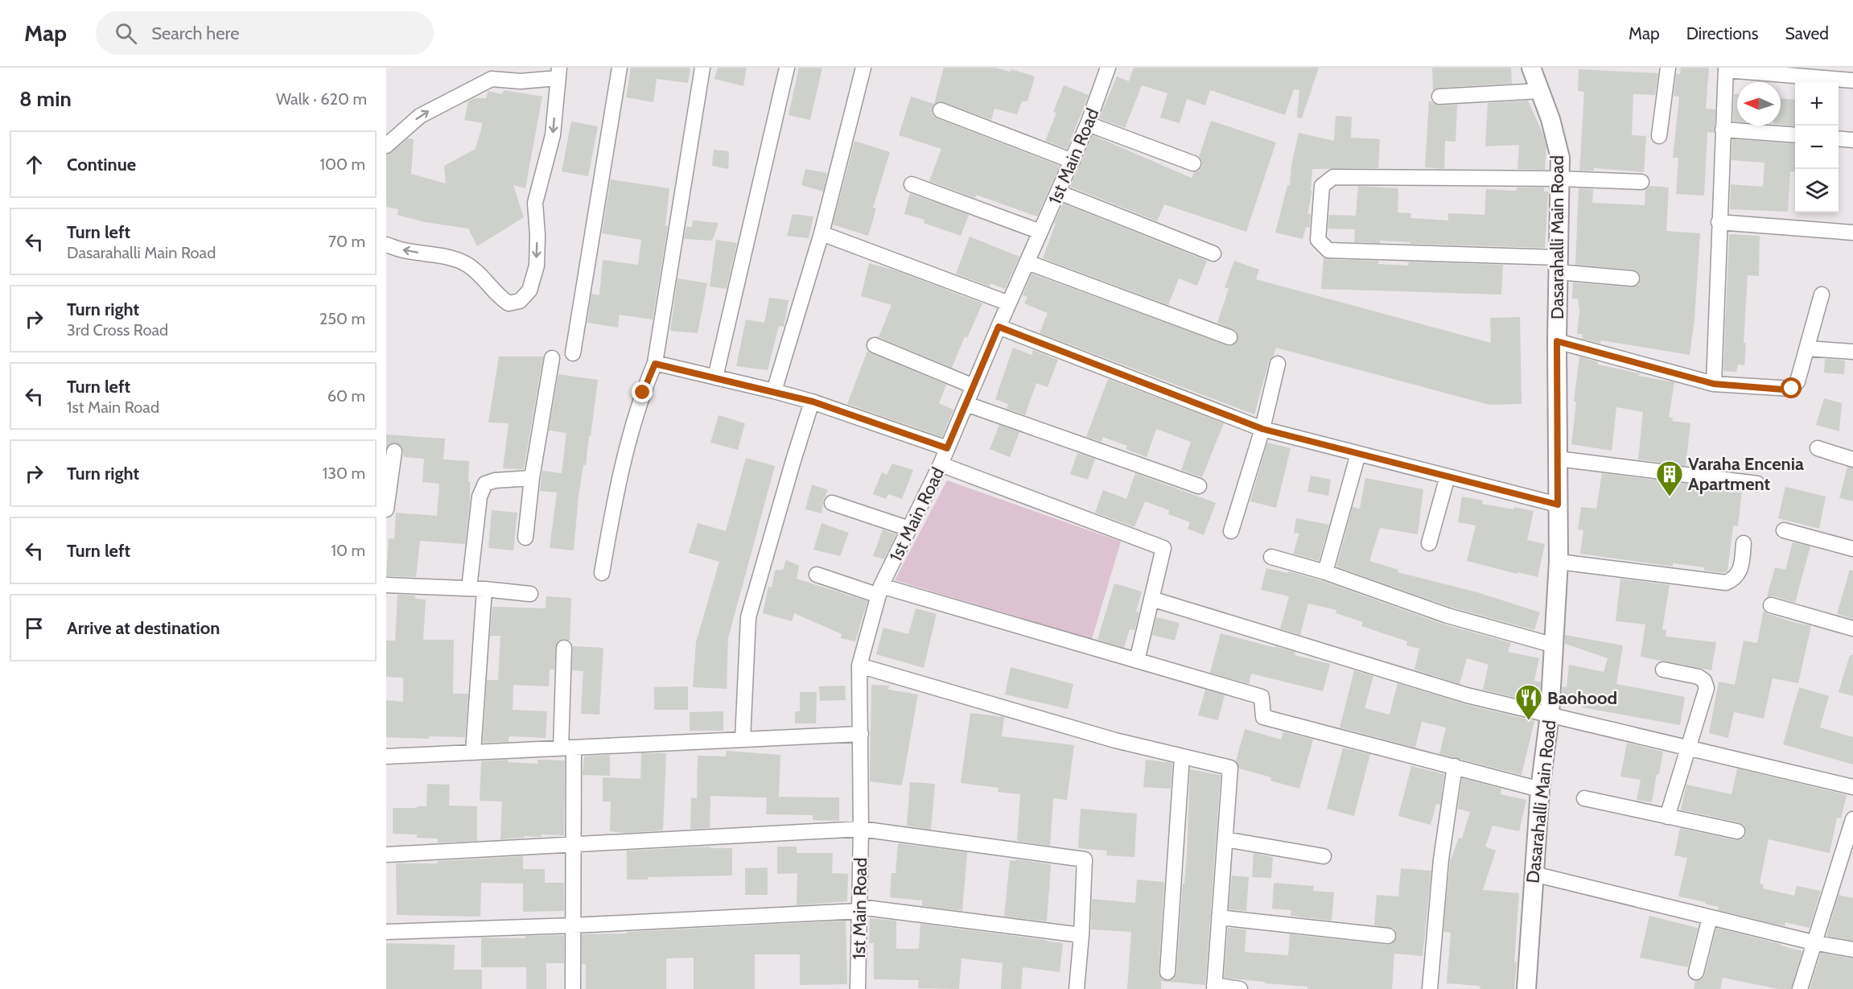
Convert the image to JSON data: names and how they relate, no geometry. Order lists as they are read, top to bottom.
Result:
{
  "streets": {
    "street": ["1st Main Road", "Dasarahalli Main Road"]
  },
  "places": {
    "building": ["Varaha Encenia Apartment"],
    "restaurant": ["Baohood"]
  },
  "north": "left",
  "page": {
    "header": "Map",
    "search": "Search here",
    "nav": ["Map", "Directions", "Saved"],
    "heading": ["8 min", "Walk · 620 m"],
    "map_buttons": ["+", "−"],
    "list": [
      ["Continue", "100 m"],
      ["Turn left", "Dasarahalli Main Road", "70 m"],
      ["Turn right", "3rd Cross Road", "250 m"],
      ["Turn left", "1st Main Road", "60 m"],
      ["Turn right", "130 m"],
      ["Turn left", "10 m"],
      "Arrive at destination"
    ]
  }
}
